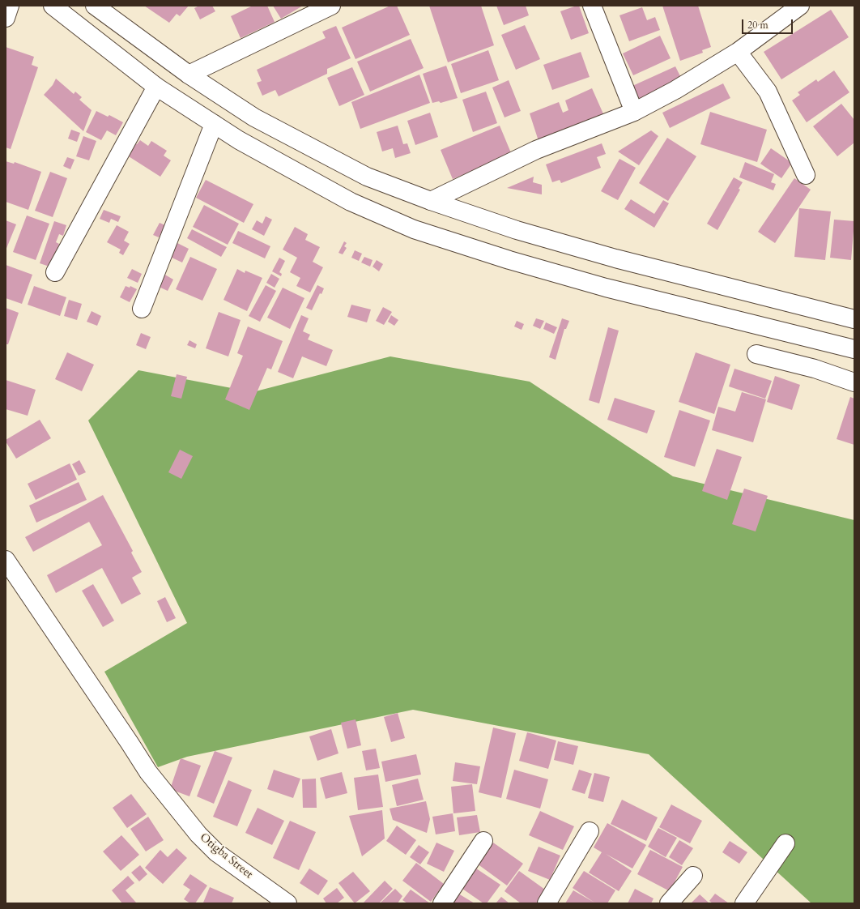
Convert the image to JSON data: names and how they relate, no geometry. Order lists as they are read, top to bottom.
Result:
{
  "streets": {
    "street": ["Otigba Street"]
  },
  "scale_bar": "20 m"
}
